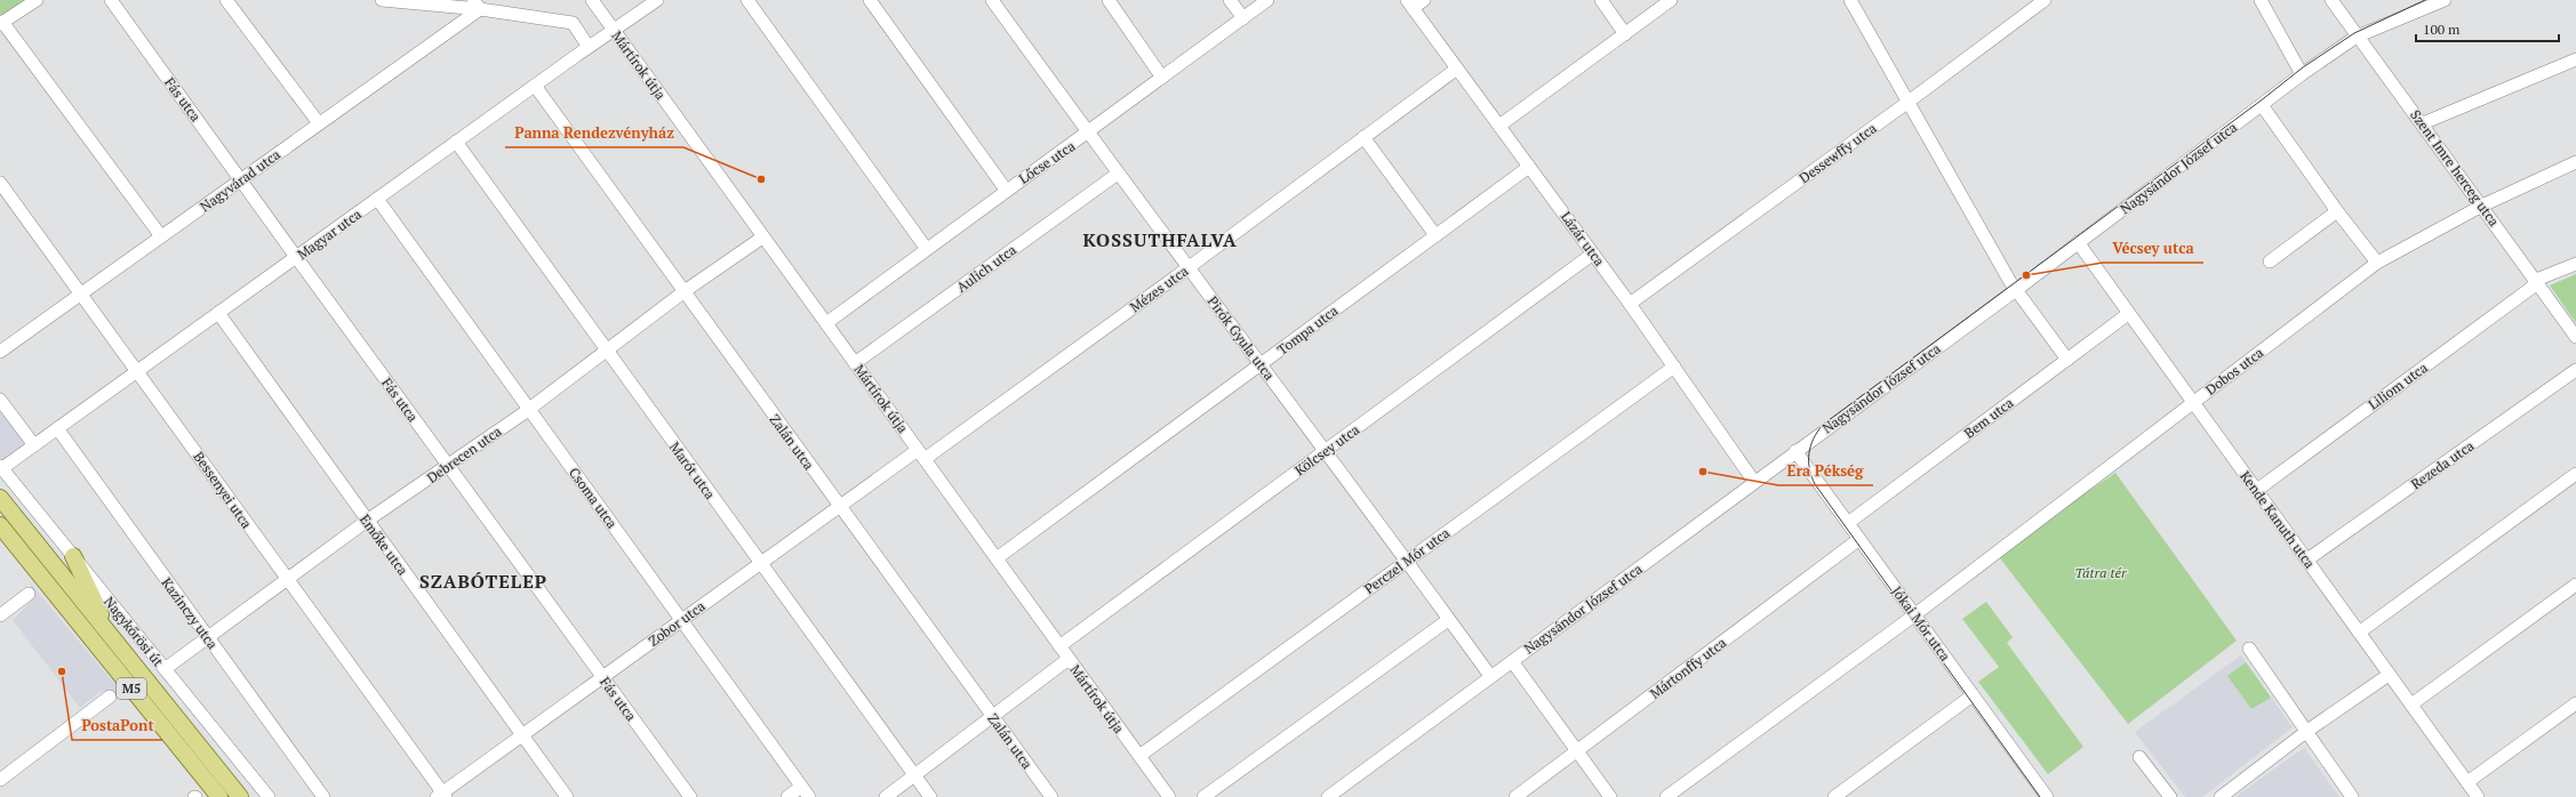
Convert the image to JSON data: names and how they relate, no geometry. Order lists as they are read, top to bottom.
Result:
{
  "streets": {
    "main road": ["Nagykőrösi út", "M5"],
    "street": [
      "Mártírok útja",
      "Fás utca",
      "Dessewffy utca",
      "Lőcse utca",
      "Nagysándor József utca",
      "Szent Imre herceg utca",
      "Nagyvárad utca",
      "Magyar utca",
      "Lázár utca",
      "Aulich utca",
      "Mézes utca",
      "Tompa utca",
      "Pirók Gyula utca",
      "Dobos utca",
      "Liliom utca",
      "Bem utca",
      "Zalán utca",
      "Kölcsey utca",
      "Debrecen utca",
      "Rezeda utca",
      "Marót utca",
      "Bessenyei utca",
      "Csoma utca",
      "Kende Kanuth utca",
      "Emőke utca",
      "Perczel Mór utca",
      "Kazinczy utca",
      "Zobor utca",
      "Jókai Mór utca",
      "Mártonffy utca"
    ]
  },
  "crossings": [
    ["Mártírok útja", "Lőcse utca"],
    ["Mártírok útja", "Magyar utca"],
    ["Mártírok útja", "Aulich utca"],
    ["Mártírok útja", "Mézes utca"],
    ["Mártírok útja", "Tompa utca"],
    ["Mártírok útja", "Kölcsey utca"],
    ["Mártírok útja", "Debrecen utca"],
    ["Mártírok útja", "Perczel Mór utca"],
    ["Mártírok útja", "Zobor utca"],
    ["Fás utca", "Nagyvárad utca"],
    ["Fás utca", "Magyar utca"],
    ["Fás utca", "Debrecen utca"],
    ["Fás utca", "Zobor utca"],
    ["Dessewffy utca", "Lázár utca"],
    ["Lőcse utca", "Pirók Gyula utca"],
    ["Nagysándor József utca", "Szent Imre herceg utca"],
    ["Nagysándor József utca", "Lázár utca"],
    ["Nagysándor József utca", "Pirók Gyula utca"],
    ["Nagysándor József utca", "Kende Kanuth utca"],
    ["Nagysándor József utca", "Jókai Mór utca"],
    ["Szent Imre herceg utca", "Dobos utca"],
    ["Szent Imre herceg utca", "Liliom utca"],
    ["Nagyvárad utca", "Bessenyei utca"],
    ["Magyar utca", "Zalán utca"],
    ["Magyar utca", "Marót utca"],
    ["Magyar utca", "Bessenyei utca"],
    ["Magyar utca", "Csoma utca"],
    ["Magyar utca", "Emőke utca"],
    ["Magyar utca", "Kazinczy utca"],
    ["Magyar utca", "Nagykőrösi út"],
    ["Lázár utca", "Mézes utca"],
    ["Lázár utca", "Tompa utca"],
    ["Lázár utca", "Kölcsey utca"],
    ["Lázár utca", "Perczel Mór utca"],
    ["Aulich utca", "Pirók Gyula utca"],
    ["Mézes utca", "Pirók Gyula utca"],
    ["Mézes utca", "Zobor utca"],
    ["Tompa utca", "Pirók Gyula utca"],
    ["Pirók Gyula utca", "Kölcsey utca"],
    ["Pirók Gyula utca", "Perczel Mór utca"],
    ["Dobos utca", "Kende Kanuth utca"],
    ["Dobos utca", "Jókai Mór utca"],
    ["Liliom utca", "Kende Kanuth utca"],
    ["Bem utca", "Kende Kanuth utca"],
    ["Bem utca", "Jókai Mór utca"],
    ["Zalán utca", "Debrecen utca"],
    ["Zalán utca", "Zobor utca"],
    ["Debrecen utca", "Marót utca"],
    ["Debrecen utca", "Bessenyei utca"],
    ["Debrecen utca", "Csoma utca"],
    ["Debrecen utca", "Emőke utca"],
    ["Debrecen utca", "Kazinczy utca"],
    ["Debrecen utca", "Nagykőrösi út"],
    ["Rezeda utca", "Kende Kanuth utca"],
    ["Marót utca", "Zobor utca"],
    ["Bessenyei utca", "Zobor utca"],
    ["Csoma utca", "Zobor utca"],
    ["Emőke utca", "Zobor utca"],
    ["Jókai Mór utca", "Mártonffy utca"]
  ],
  "districts": ["KOSSUTHFALVA", "SZABÓTELEP"],
  "parks": ["Tátra tér"],
  "places": [
    "Panna Rendezvényház",
    "Vécsey utca",
    "Era Pékség",
    "PostaPont"
  ],
  "scale_bar": "100 m"
}
